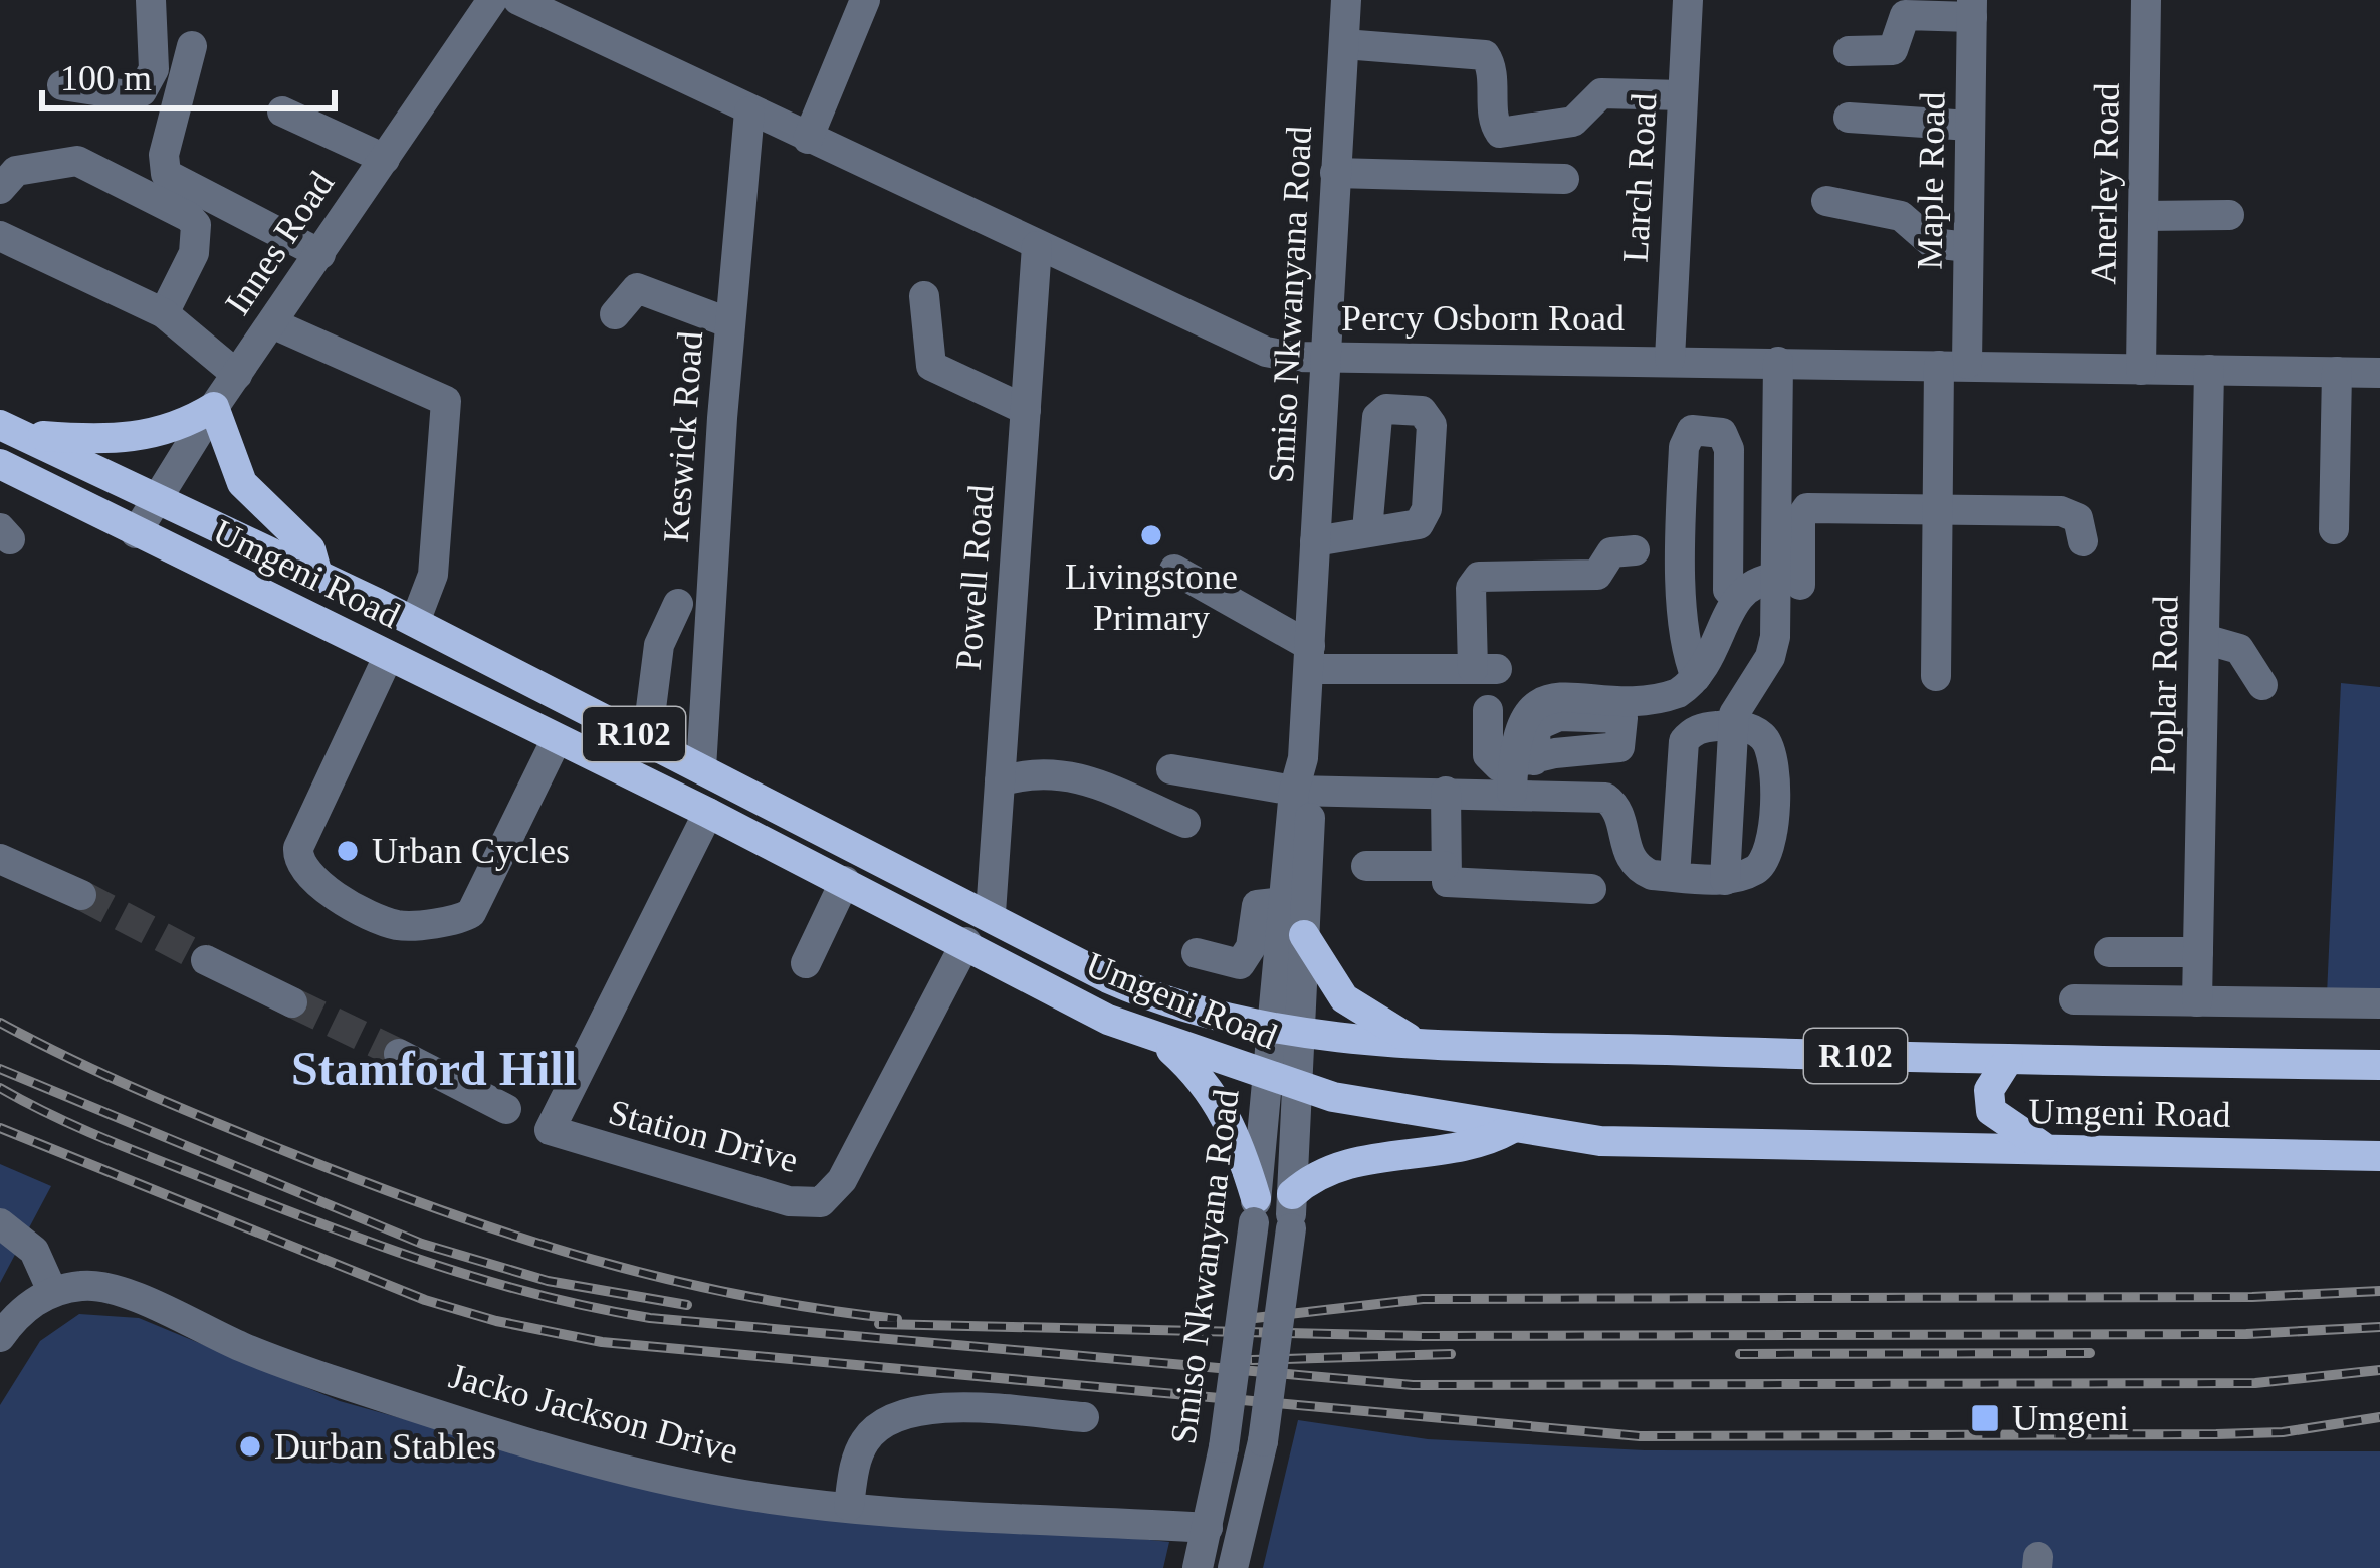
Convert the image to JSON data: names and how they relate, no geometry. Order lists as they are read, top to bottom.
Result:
{
  "streets": {
    "main road": ["Umgeni Road", "R102"],
    "street": [
      "Larch Road",
      "Maple Road",
      "Anerley Road",
      "Innes Road",
      "Smiso Nkwanyana Road",
      "Percy Osborn Road",
      "Keswick Road",
      "Powell Road",
      "Poplar Road",
      "Station Drive",
      "Jacko Jackson Drive"
    ]
  },
  "crossings": [
    ["Larch Road", "Percy Osborn Road"],
    ["Maple Road", "Percy Osborn Road"],
    ["Anerley Road", "Percy Osborn Road"],
    ["Innes Road", "Umgeni Road"],
    ["Smiso Nkwanyana Road", "Percy Osborn Road"],
    ["Smiso Nkwanyana Road", "Umgeni Road"],
    ["Smiso Nkwanyana Road", "Jacko Jackson Drive"],
    ["Percy Osborn Road", "Keswick Road"],
    ["Percy Osborn Road", "Powell Road"],
    ["Percy Osborn Road", "Poplar Road"],
    ["Keswick Road", "Umgeni Road"],
    ["Umgeni Road", "Powell Road"],
    ["Umgeni Road", "Station Drive"]
  ],
  "districts": ["Stamford Hill"],
  "places": {
    "other": ["Livingstone Primary", "Urban Cycles", "Durban Stables"],
    "transit": ["Umgeni"]
  },
  "scale_bar": "100 m"
}
